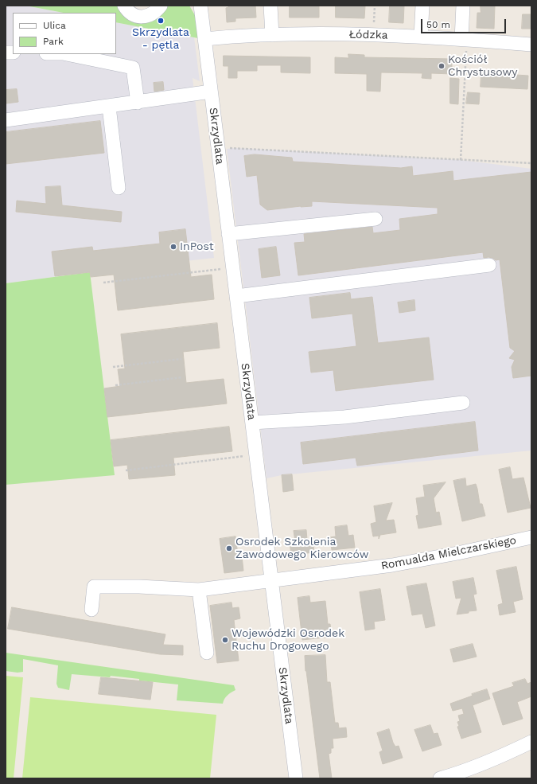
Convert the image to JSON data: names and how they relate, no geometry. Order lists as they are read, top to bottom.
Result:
{
  "streets": {
    "street": ["Łódzka", "Skrzydlata", "Romualda Mielczarskiego"]
  },
  "crossings": [
    ["Łódzka", "Skrzydlata"],
    ["Skrzydlata", "Romualda Mielczarskiego"]
  ],
  "places": [
    "Skrzydlata - pętla",
    "Kościół Chrystusowy",
    "InPost",
    "Osrodek Szkolenia Zawodowego Kierowców",
    "Wojewódzki Osrodek Ruchu Drogowego"
  ],
  "legend": ["Ulica", "Park"],
  "scale_bar": "50 m"
}
